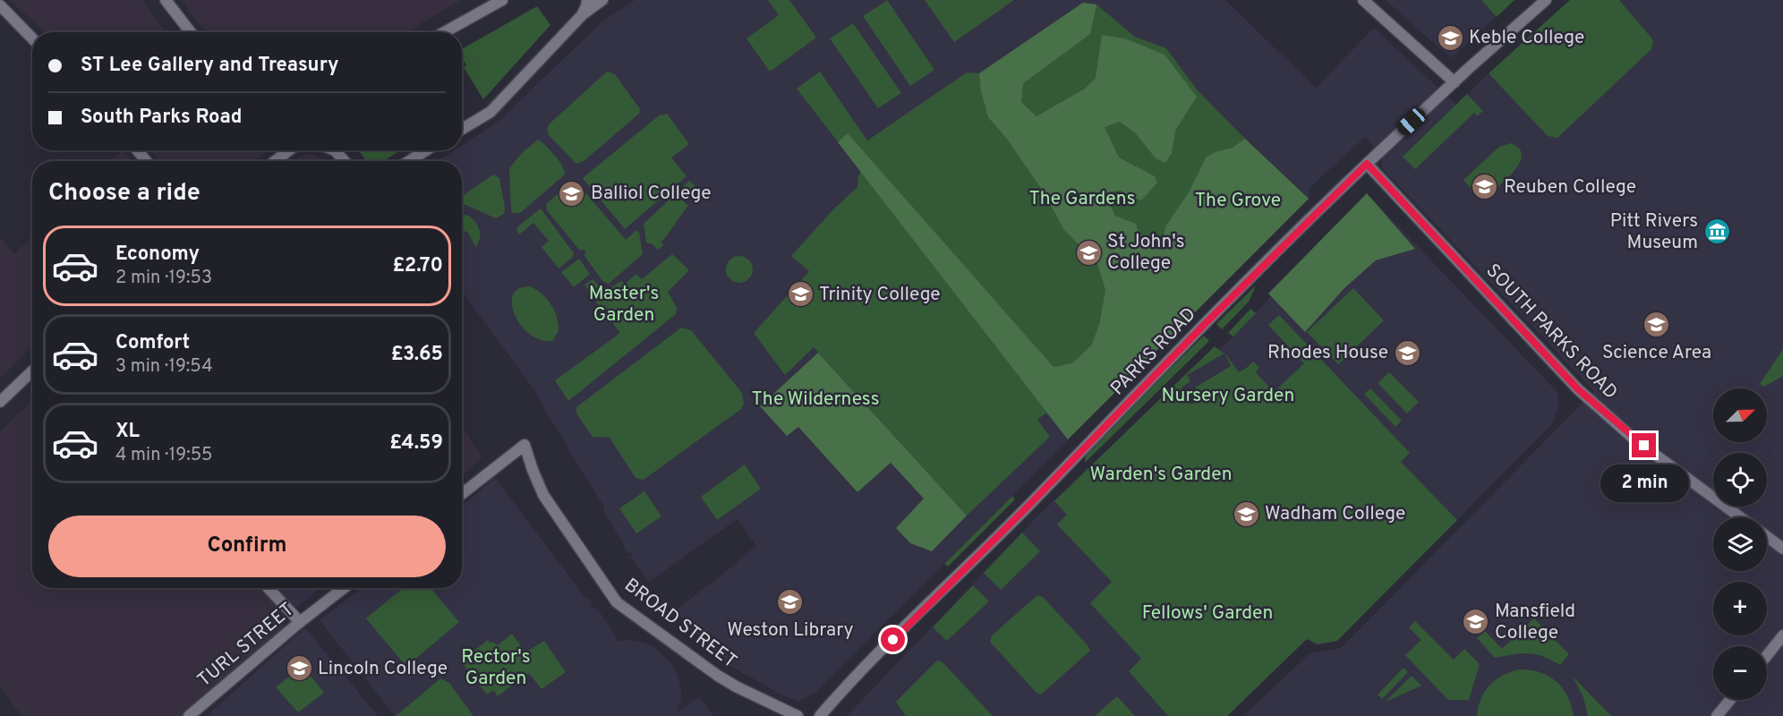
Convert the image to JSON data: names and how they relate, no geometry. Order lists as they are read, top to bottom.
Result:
{
  "streets": {
    "street": [
      "SOUTH PARKS ROAD",
      "PARKS ROAD",
      "BROAD STREET",
      "TURL STREET"
    ]
  },
  "crossings": [
    ["SOUTH PARKS ROAD", "PARKS ROAD"]
  ],
  "parks": [
    "The Gardens",
    "The Grove",
    "Master's Garden",
    "Nursery Garden",
    "The Wilderness",
    "Warden's Garden",
    "Fellows' Garden",
    "Rector's Garden"
  ],
  "places": {
    "school or university": [
      "Keble College",
      "Reuben College",
      "Balliol College",
      "St John's College",
      "Trinity College",
      "Science Area",
      "Rhodes House",
      "Wadham College",
      "Weston Library",
      "Mansfield College",
      "Lincoln College"
    ],
    "museum": ["Pitt Rivers Museum"]
  },
  "north": "top right",
  "page": {
    "banner": ["ST Lee Gallery and Treasury", "South Parks Road"],
    "heading": "Choose a ride",
    "list": [
      {
        "name": "Economy",
        "note": "2 min · 19:53",
        "value": "£2.70"
      },
      {
        "name": "Comfort",
        "note": "3 min · 19:54",
        "value": "£3.65"
      },
      {
        "name": "XL",
        "note": "4 min · 19:55",
        "value": "£4.59"
      }
    ],
    "map_buttons": ["+", "−"],
    "bubble": "2 min",
    "buttons": "Confirm"
  }
}
